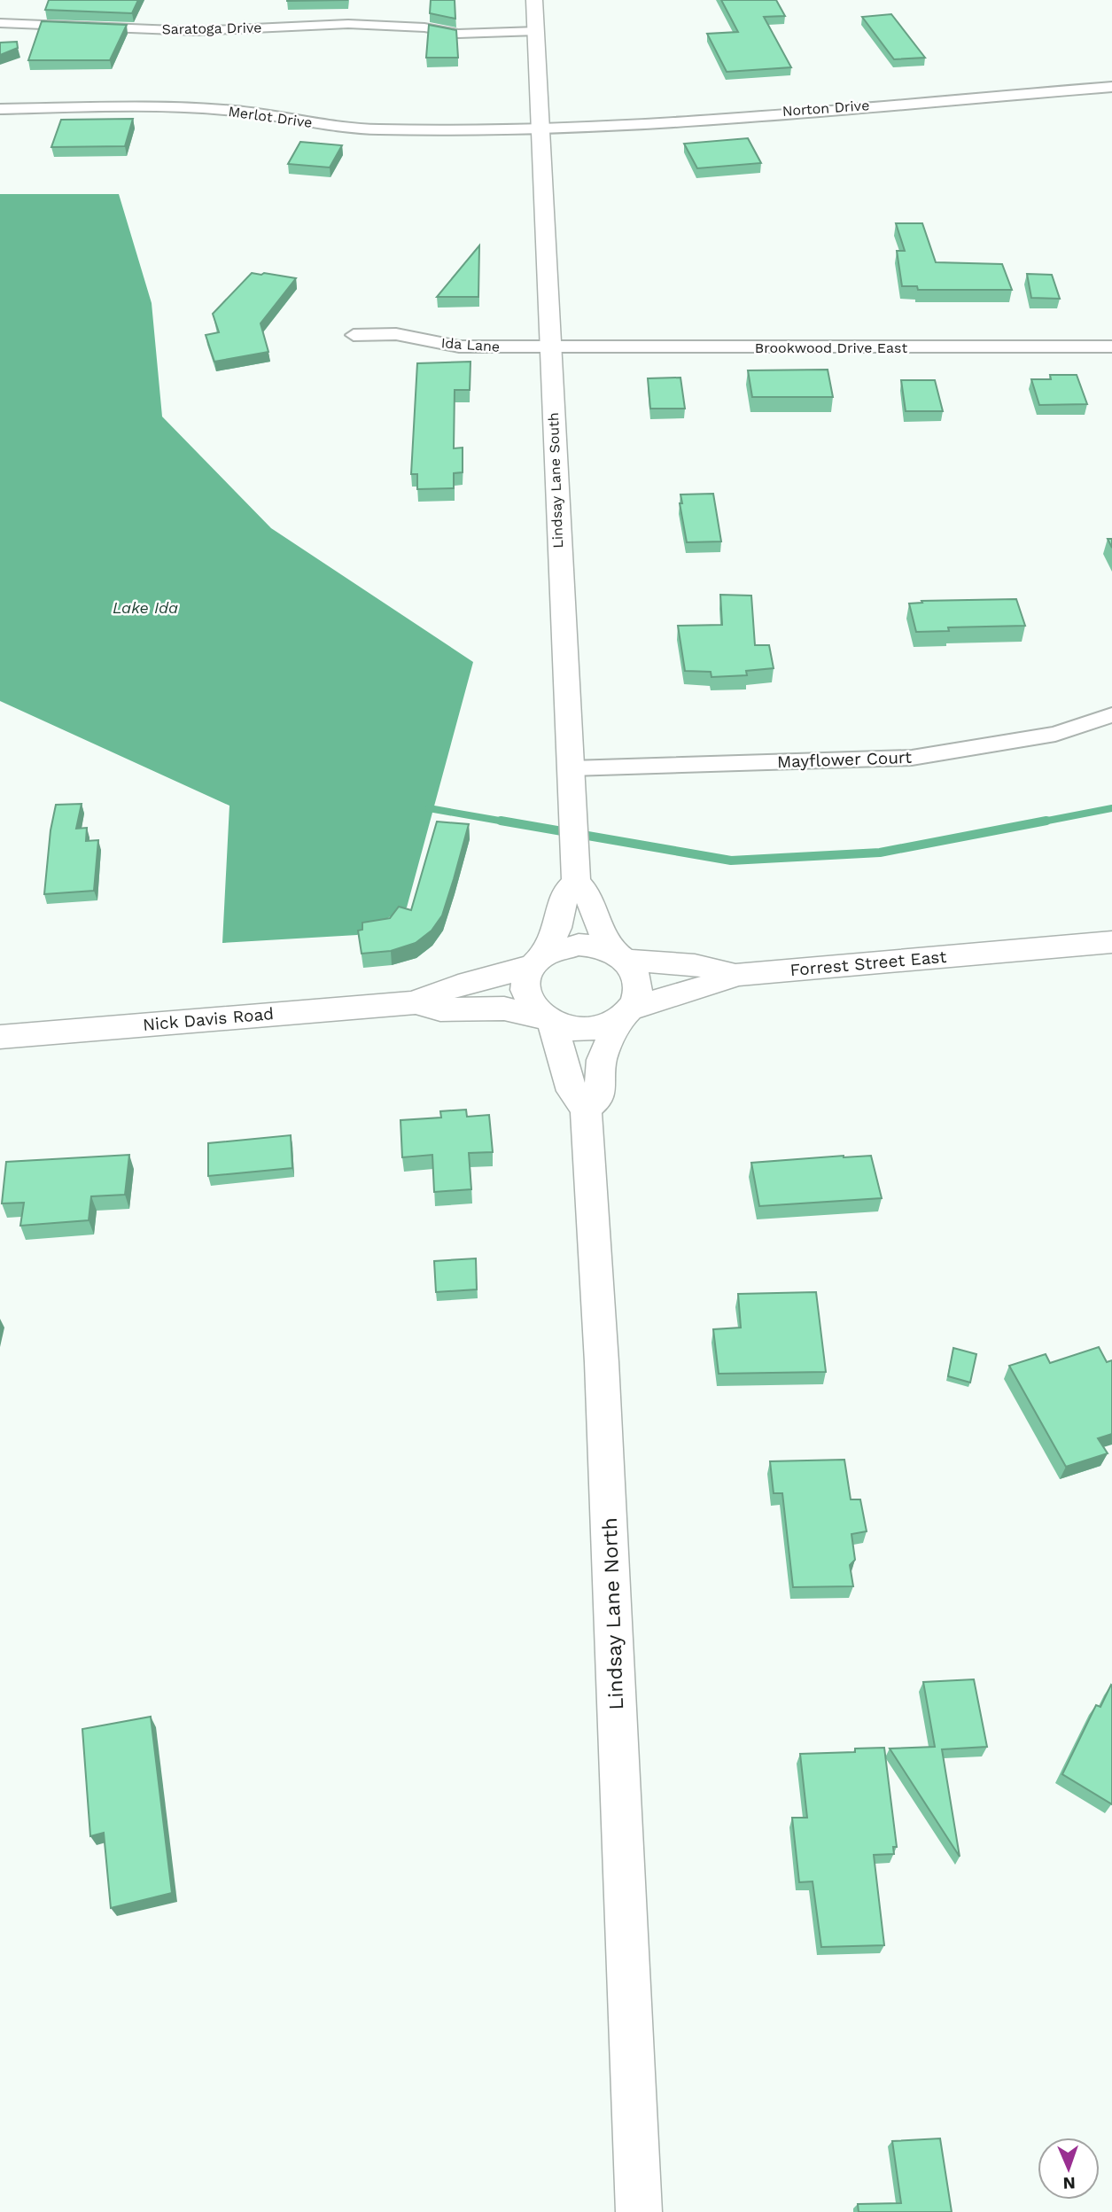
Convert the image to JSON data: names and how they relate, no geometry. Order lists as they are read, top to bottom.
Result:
{
  "streets": {
    "street": [
      "Saratoga Drive",
      "Norton Drive",
      "Merlot Drive",
      "Ida Lane",
      "Brookwood Drive East",
      "Lindsay Lane South",
      "Mayflower Court",
      "Forrest Street East",
      "Nick Davis Road",
      "Lindsay Lane North"
    ]
  },
  "crossings": [
    ["Saratoga Drive", "Lindsay Lane South"],
    ["Norton Drive", "Merlot Drive"],
    ["Norton Drive", "Lindsay Lane South"],
    ["Merlot Drive", "Lindsay Lane South"],
    ["Ida Lane", "Brookwood Drive East"],
    ["Ida Lane", "Lindsay Lane South"],
    ["Brookwood Drive East", "Lindsay Lane South"],
    ["Lindsay Lane South", "Mayflower Court"],
    ["Forrest Street East", "Nick Davis Road"],
    ["Forrest Street East", "Lindsay Lane North"],
    ["Nick Davis Road", "Lindsay Lane North"]
  ],
  "water": ["Lake Ida"],
  "north": "bottom"
}
